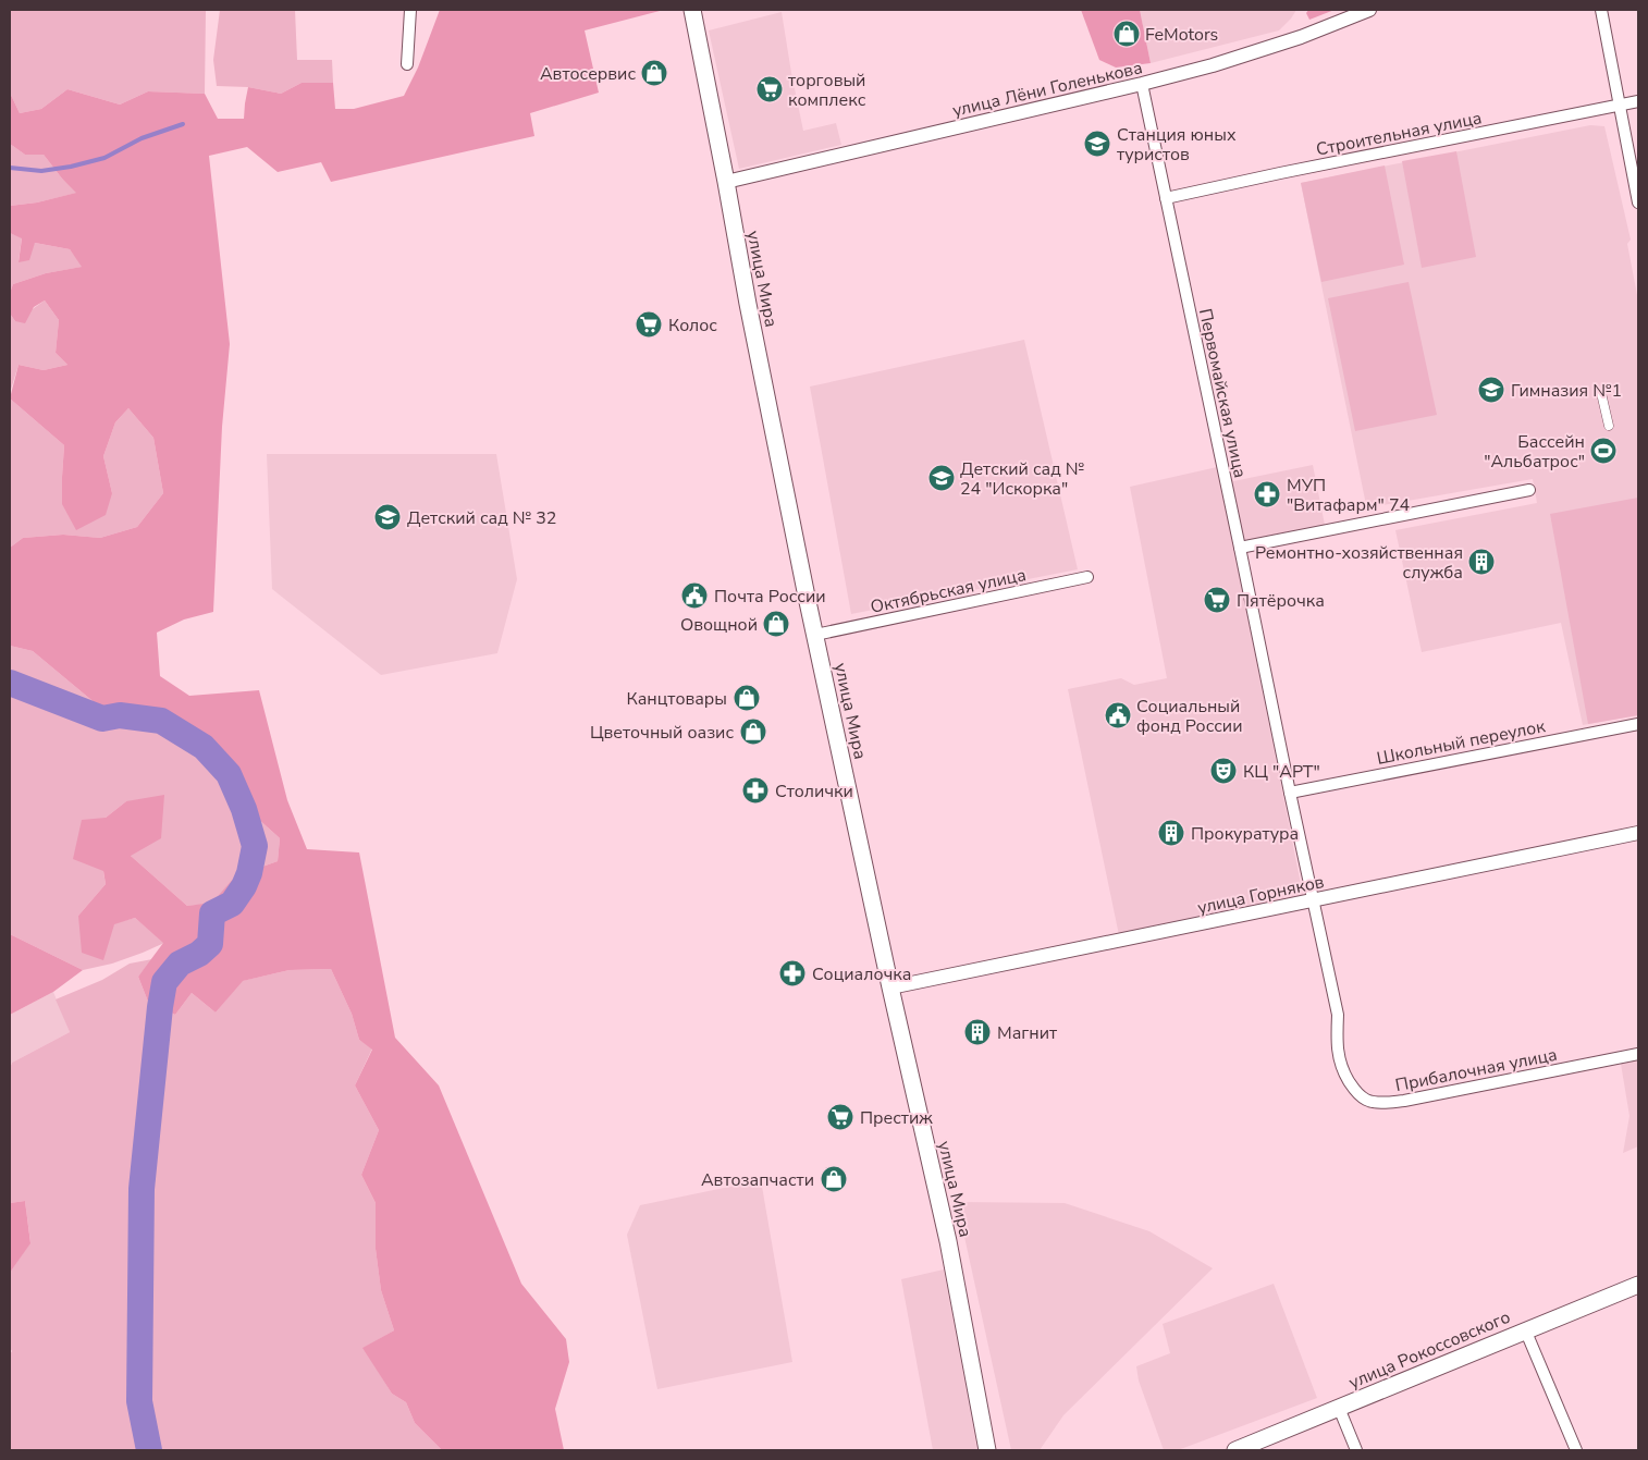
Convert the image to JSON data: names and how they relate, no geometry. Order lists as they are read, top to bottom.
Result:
{
  "streets": {
    "main road": ["улица Мира", "улица Рокоссовского"],
    "street": [
      "улица Лёни Голенькова",
      "Строительная улица",
      "Первомайская улица",
      "Октябрьская улица",
      "Школьный переулок",
      "улица Горняков",
      "Прибалочная улица"
    ]
  },
  "crossings": [
    ["улица Лёни Голенькова", "улица Мира"],
    ["улица Лёни Голенькова", "Первомайская улица"],
    ["Строительная улица", "Первомайская улица"],
    ["улица Мира", "Октябрьская улица"],
    ["улица Мира", "улица Горняков"],
    ["Первомайская улица", "Школьный переулок"],
    ["Первомайская улица", "улица Горняков"],
    ["Первомайская улица", "Прибалочная улица"],
    ["улица Горняков", "Прибалочная улица"]
  ],
  "places": {
    "shop": [
      "FeMotors",
      "Автосервис",
      "Овощной",
      "Канцтовары",
      "Цветочный оазис",
      "Автозапчасти"
    ],
    "supermarket": [
      "торговый комплекс",
      "Колос",
      "Пятёрочка",
      "Престиж"
    ],
    "school or university": [
      "Станция юных туристов",
      "Гимназия №1",
      "Детский сад № 24 \"Искорка\"",
      "Детский сад № 32"
    ],
    "sports": ["Бассейн \"Альбатрос\""],
    "pharmacy": ["МУП \"Витафарм\" 74", "Столички", "Социалочка"],
    "building": ["Ремонтно-хозяйственная служба", "Прокуратура", "Магнит"],
    "public building": ["Почта России", "Социальный фонд России"],
    "theatre": ["КЦ \"АРТ\""]
  }
}
